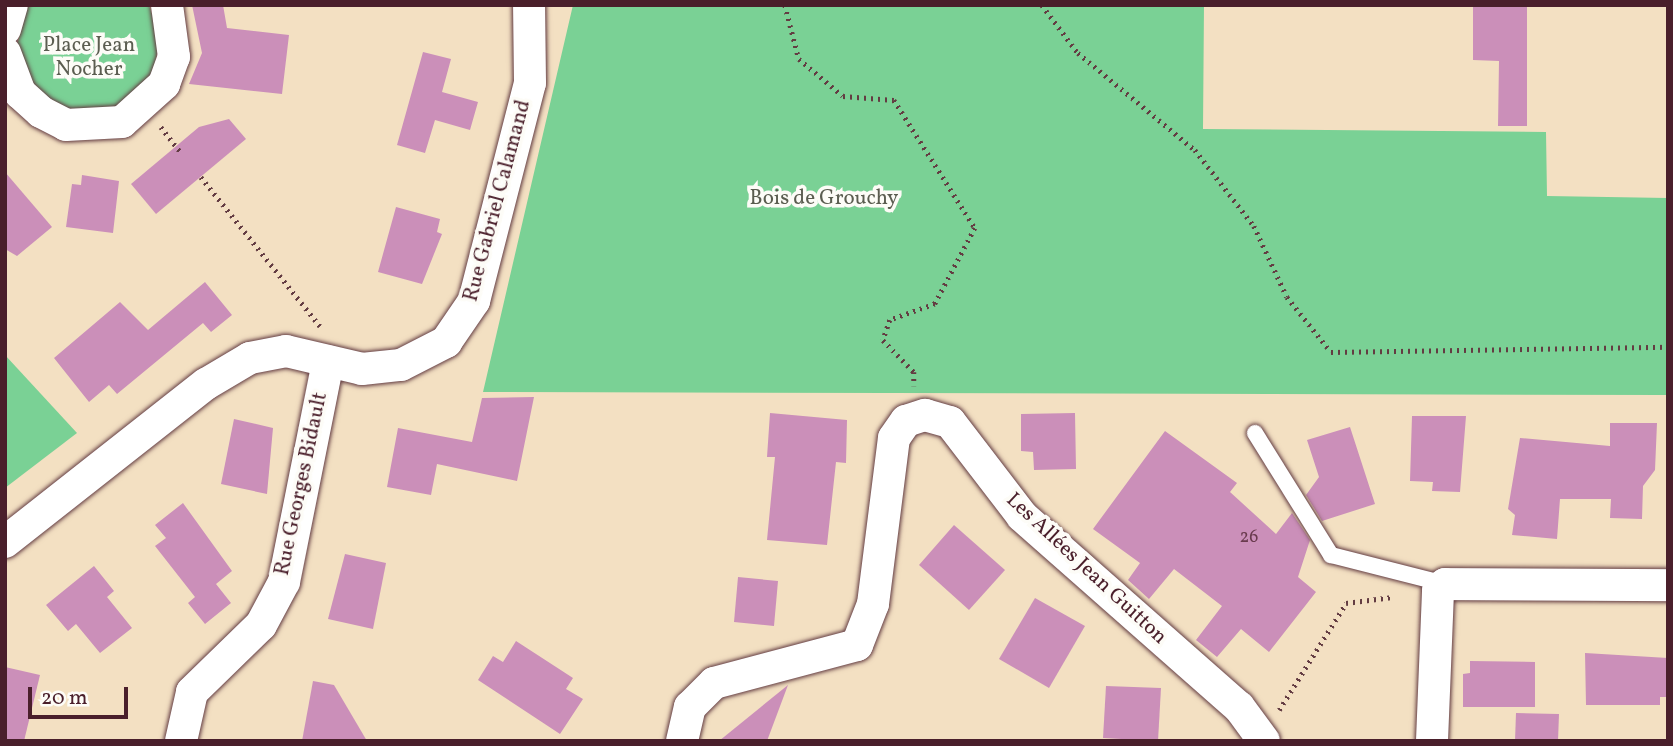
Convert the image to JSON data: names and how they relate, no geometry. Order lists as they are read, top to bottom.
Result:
{
  "streets": {
    "street": ["Rue Gabriel Calamand", "Rue Georges Bidault", "Les Allées Jean Guitton"]
  },
  "crossings": [
    ["Rue Gabriel Calamand", "Rue Georges Bidault"]
  ],
  "parks": ["Place Jean Nocher", "Bois de Grouchy"],
  "house_numbers": ["26"],
  "scale_bar": "20 m"
}
